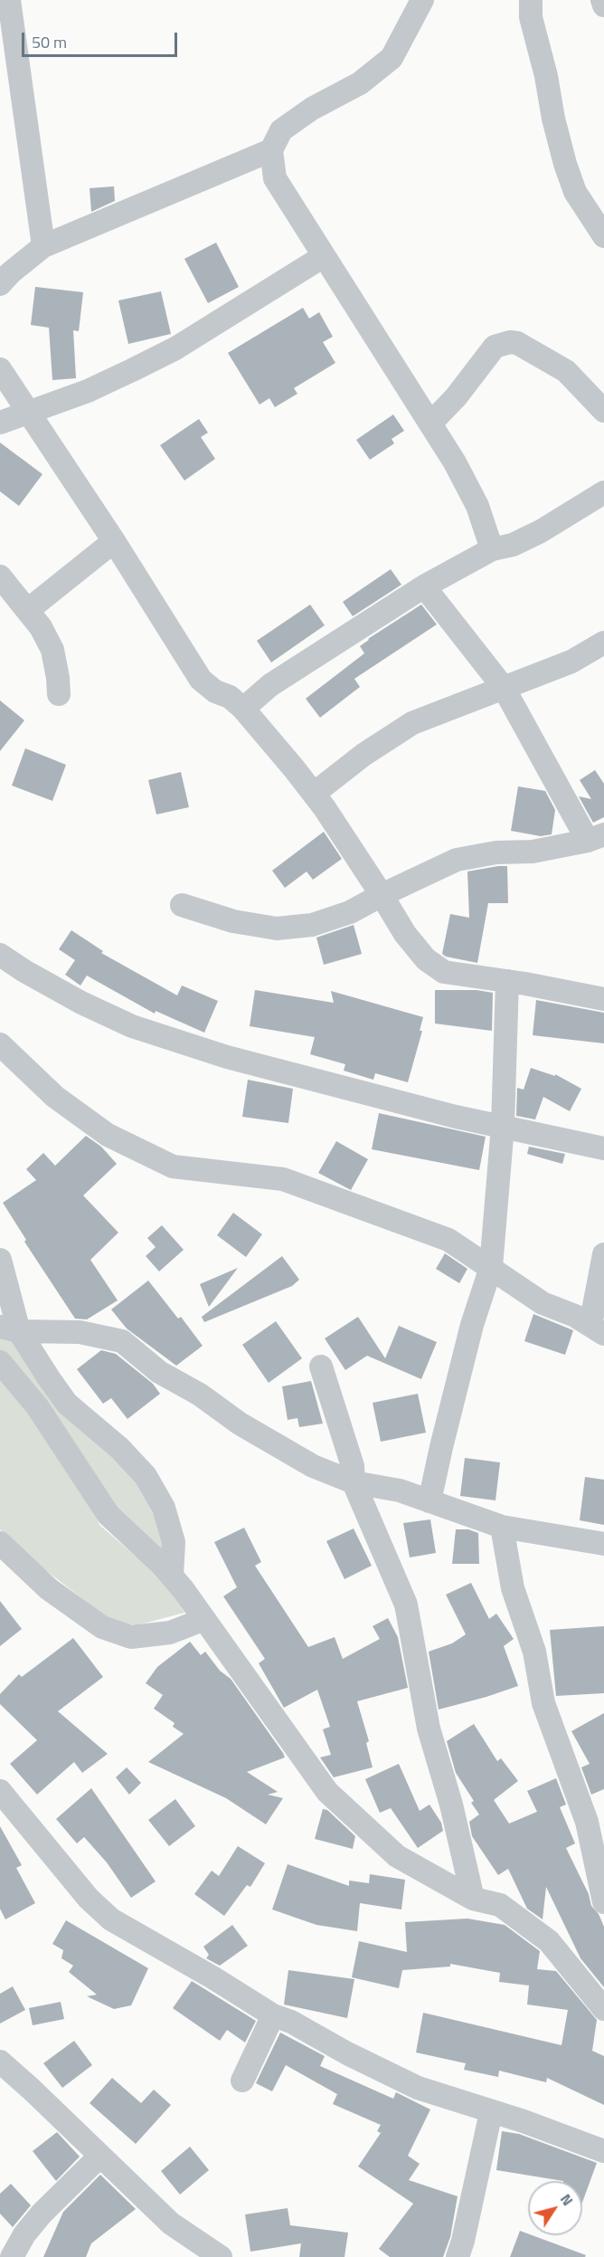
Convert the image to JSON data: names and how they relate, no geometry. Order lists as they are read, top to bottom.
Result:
{
  "scale_bar": "50 m",
  "north": "top right"
}
